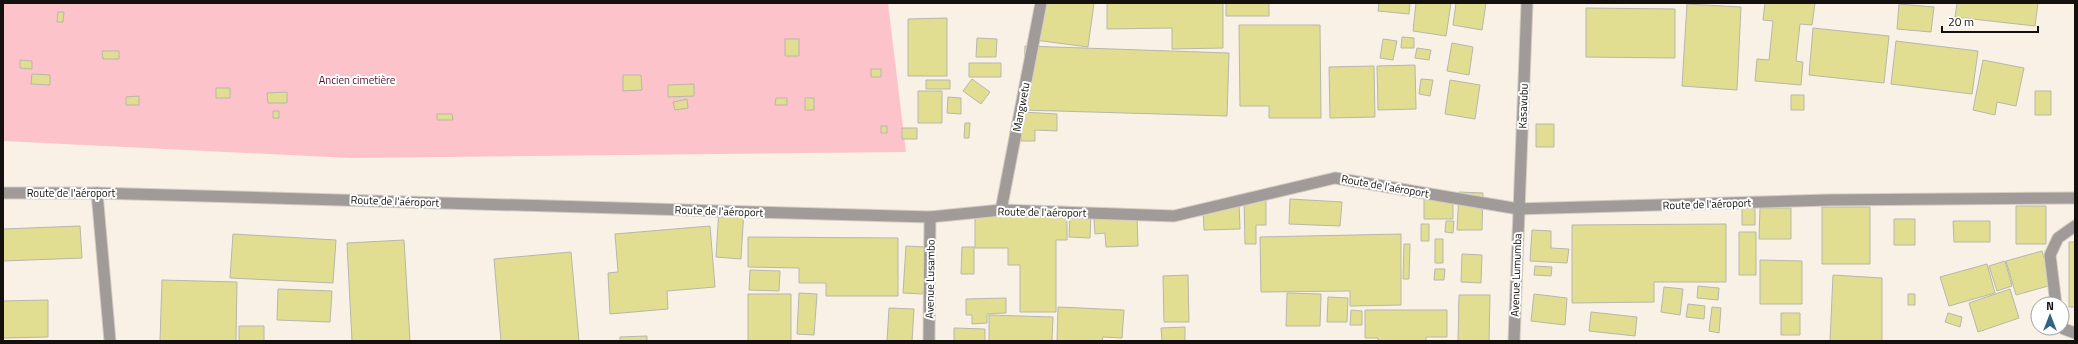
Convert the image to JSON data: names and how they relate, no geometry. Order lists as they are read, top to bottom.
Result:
{
  "streets": {
    "street": [
      "Kasavubu",
      "Mangwetu",
      "Route de l'aéroport",
      "Avenue Lumumba",
      "Avenue Lusambo"
    ]
  },
  "crossings": [
    ["Kasavubu", "Route de l'aéroport"],
    ["Kasavubu", "Avenue Lumumba"],
    ["Mangwetu", "Route de l'aéroport"],
    ["Route de l'aéroport", "Avenue Lumumba"],
    ["Route de l'aéroport", "Avenue Lusambo"]
  ],
  "parks": ["Ancien cimetière"],
  "scale_bar": "20 m",
  "north": "top"
}
